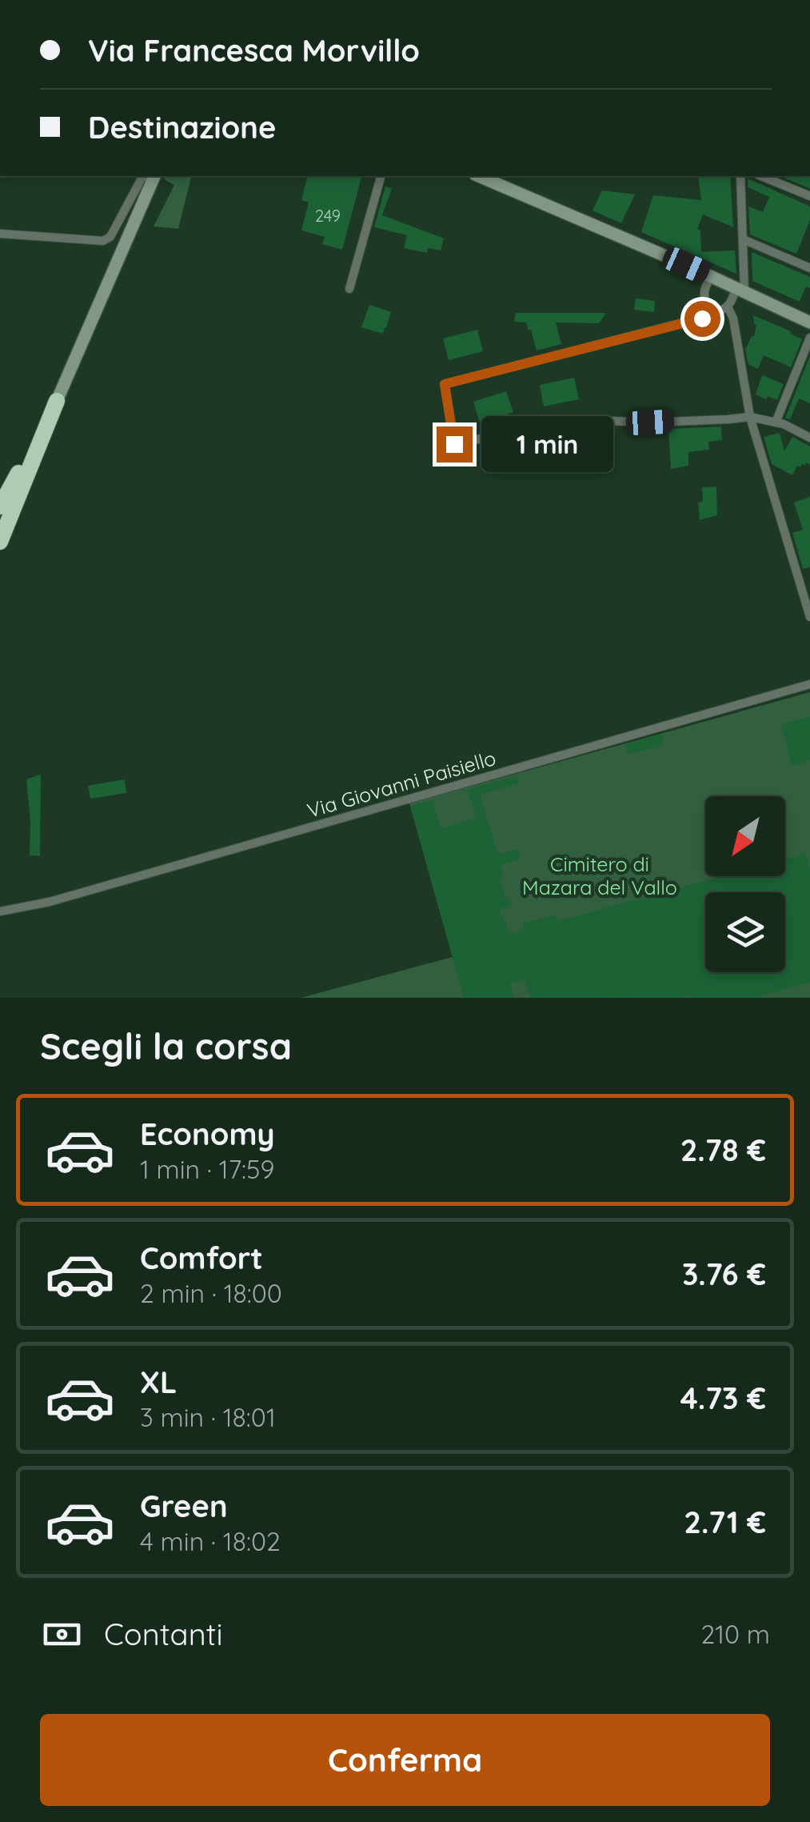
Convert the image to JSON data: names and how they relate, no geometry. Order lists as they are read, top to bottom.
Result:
{
  "streets": {
    "street": ["Via Giovanni Paisiello"]
  },
  "parks": ["Cimitero di Mazara del Vallo"],
  "house_numbers": ["249"],
  "north": "bottom left",
  "page": {
    "banner": ["Via Francesca Morvillo", "Destinazione"],
    "bubble": "1 min",
    "heading": "Scegli la corsa",
    "list": [
      {
        "name": "Economy",
        "note": "1 min · 17:59",
        "value": "2.78 €"
      },
      {
        "name": "Comfort",
        "note": "2 min · 18:00",
        "value": "3.76 €"
      },
      {
        "name": "XL",
        "note": "3 min · 18:01",
        "value": "4.73 €"
      },
      {
        "name": "Green",
        "note": "4 min · 18:02",
        "value": "2.71 €"
      }
    ],
    "pay": ["Contanti", "210 m"],
    "buttons": "Conferma"
  }
}
